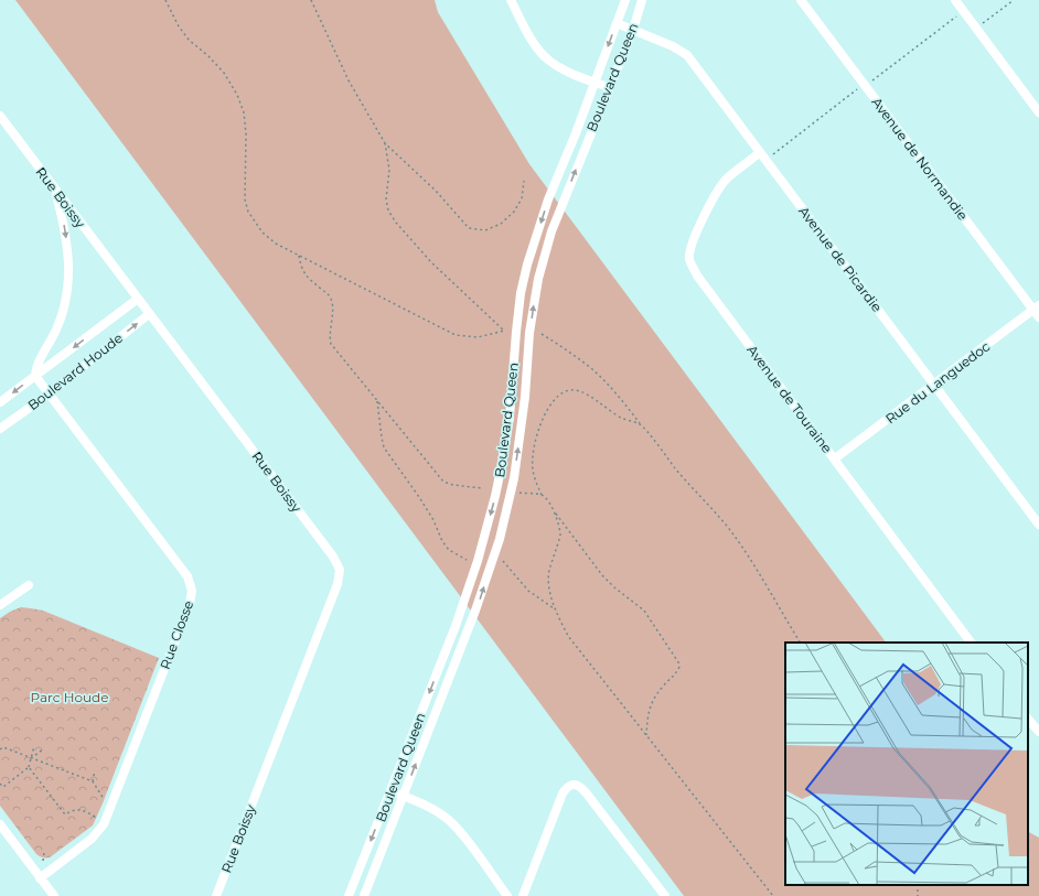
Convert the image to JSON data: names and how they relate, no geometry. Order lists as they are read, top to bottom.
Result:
{
  "streets": {
    "street": [
      "Boulevard Queen",
      "Avenue de Normandie",
      "Rue Boissy",
      "Avenue de Picardie",
      "Boulevard Houde",
      "Rue du Languedoc",
      "Avenue de Touraine",
      "Rue Closse"
    ]
  },
  "crossings": [
    ["Boulevard Queen", "Avenue de Picardie"],
    ["Avenue de Normandie", "Rue du Languedoc"],
    ["Rue Boissy", "Boulevard Houde"],
    ["Avenue de Picardie", "Rue du Languedoc"],
    ["Avenue de Picardie", "Avenue de Touraine"],
    ["Boulevard Houde", "Rue Closse"],
    ["Rue du Languedoc", "Avenue de Touraine"]
  ],
  "parks": ["Parc Houde"]
}
